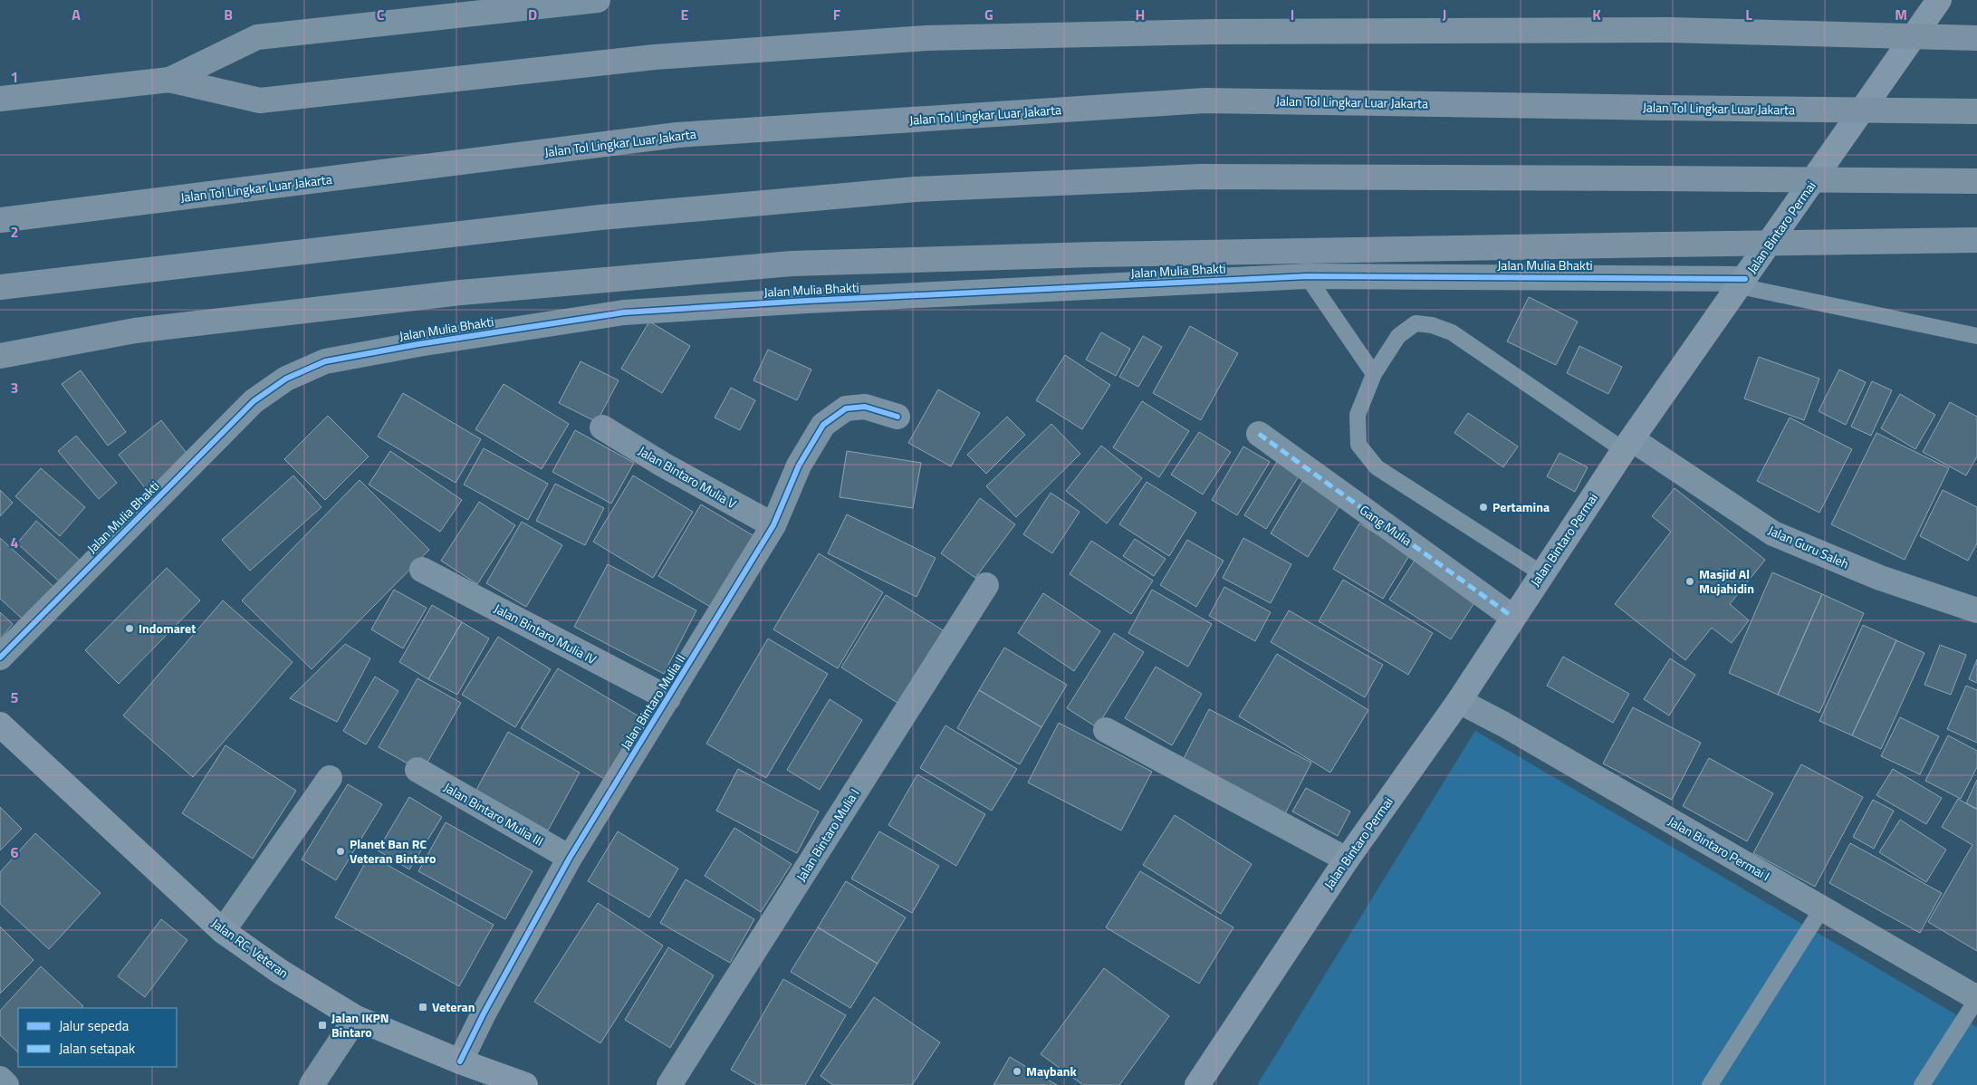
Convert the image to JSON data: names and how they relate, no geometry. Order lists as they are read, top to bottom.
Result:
{
  "streets": {
    "highway": ["Jalan Tol Lingkar Luar Jakarta"],
    "main road": ["Jalan Bintaro Permai", "Jalan RC. Veteran"],
    "street": [
      "Jalan Mulia Bhakti",
      "Jalan Bintaro Mulia V",
      "Gang Mulia",
      "Jalan Guru Saleh",
      "Jalan Bintaro Mulia IV",
      "Jalan Bintaro Mulia II",
      "Jalan Bintaro Mulia III",
      "Jalan Bintaro Mulia I",
      "Jalan Bintaro Permai I"
    ]
  },
  "crossings": [
    ["Jalan Bintaro Permai", "Jalan Mulia Bhakti"],
    ["Jalan Bintaro Permai", "Gang Mulia"],
    ["Jalan Bintaro Permai", "Jalan Guru Saleh"],
    ["Jalan Bintaro Permai", "Jalan Bintaro Permai I"],
    ["Jalan Bintaro Mulia V", "Jalan Bintaro Mulia II"],
    ["Jalan Bintaro Mulia IV", "Jalan Bintaro Mulia II"],
    ["Jalan Bintaro Mulia II", "Jalan Bintaro Mulia III"],
    ["Jalan Bintaro Mulia II", "Jalan RC. Veteran"]
  ],
  "places": {
    "other": [
      "Pertamina",
      "Masjid Al Mujahidin",
      "Indomaret",
      "Planet Ban RC Veteran Bintaro",
      "Maybank"
    ],
    "transit": ["Veteran", "Jalan IKPN Bintaro"]
  },
  "legend": ["Jalur sepeda", "Jalan setapak"],
  "grid": {
    "columns": [
      "A",
      "B",
      "C",
      "D",
      "E",
      "F",
      "G",
      "H",
      "I",
      "J",
      "K",
      "L",
      "M"
    ],
    "rows": [
      "1",
      "2",
      "3",
      "4",
      "5",
      "6"
    ]
  }
}
